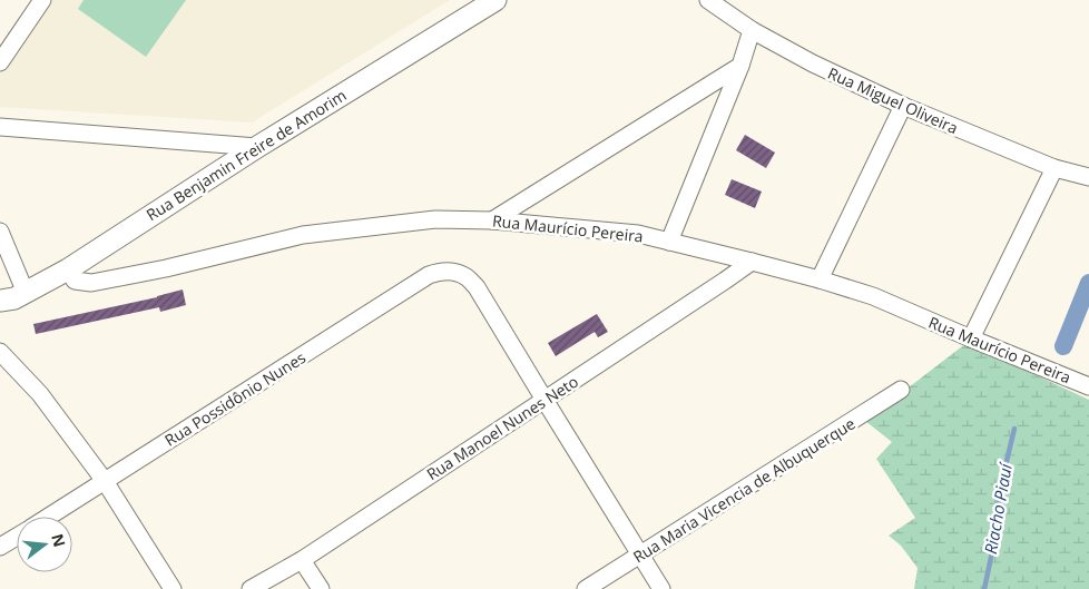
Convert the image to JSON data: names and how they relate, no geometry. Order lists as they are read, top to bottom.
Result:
{
  "streets": {
    "main road": ["Rua Benjamin Freire de Amorim"],
    "street": [
      "Rua Miguel Oliveira",
      "Rua Maurício Pereira",
      "Rua Possidônio Nunes",
      "Rua Manoel Nunes Neto",
      "Rua Maria Vicencia de Albuquerque"
    ]
  },
  "crossings": [
    ["Rua Benjamin Freire de Amorim", "Rua Maurício Pereira"],
    ["Rua Maurício Pereira", "Rua Manoel Nunes Neto"],
    ["Rua Possidônio Nunes", "Rua Manoel Nunes Neto"]
  ],
  "water": ["Riacho Piauí"],
  "north": "right"
}
